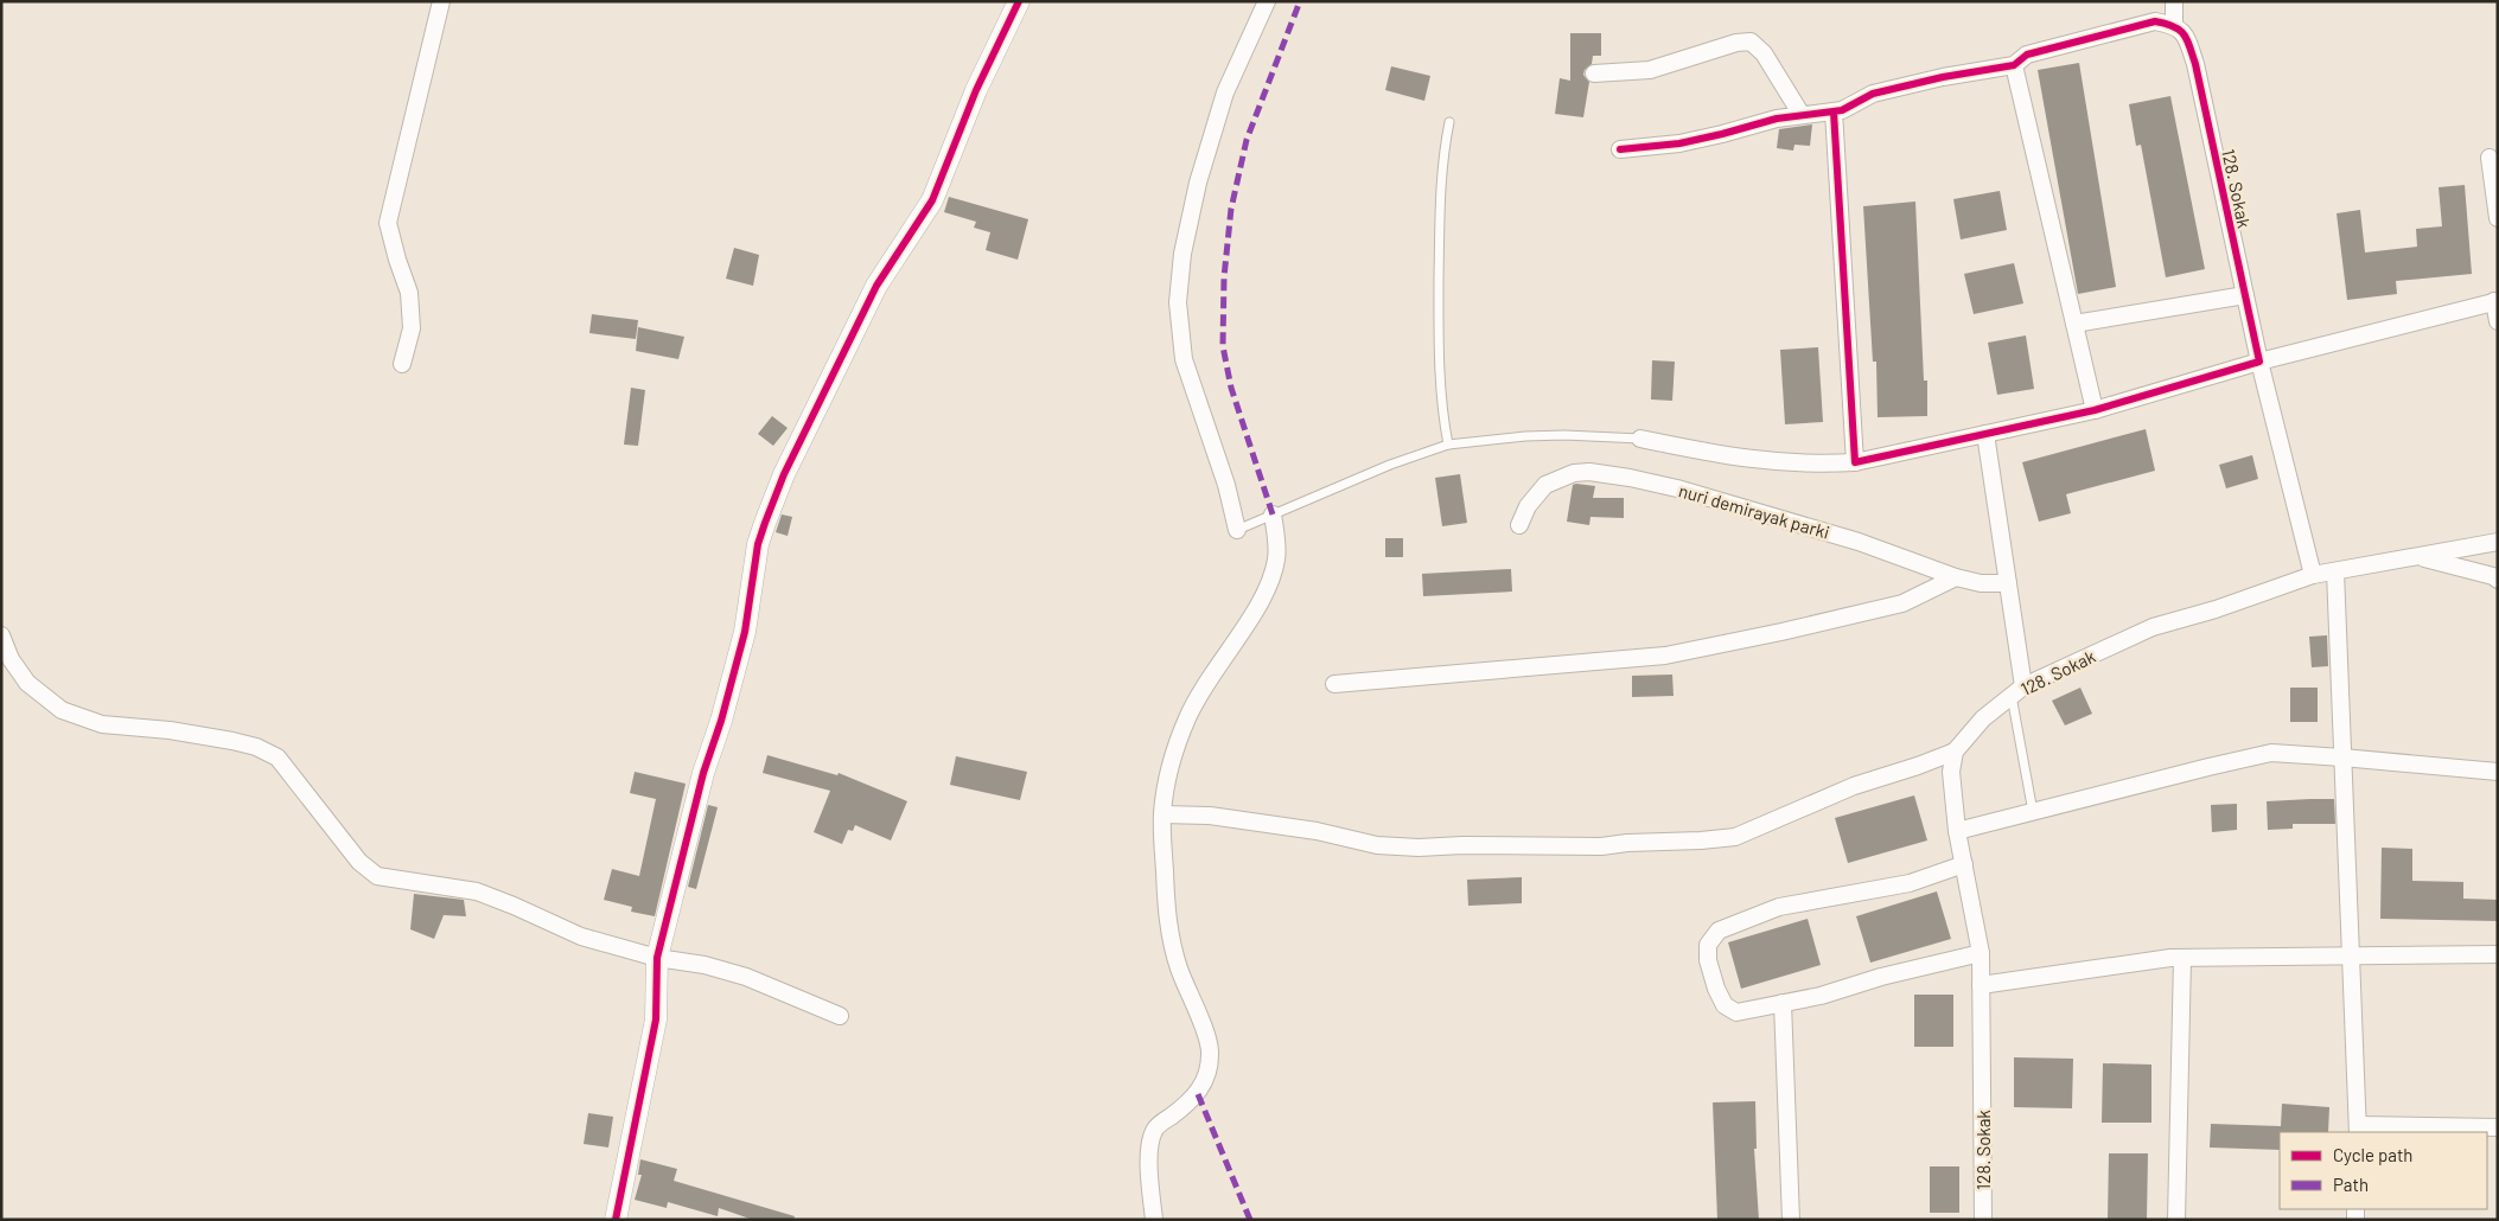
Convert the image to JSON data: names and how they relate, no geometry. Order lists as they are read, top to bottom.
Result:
{
  "streets": {
    "street": ["128. Sokak", "nuri demirayak parki"]
  },
  "legend": ["Cycle path", "Path"]
}
